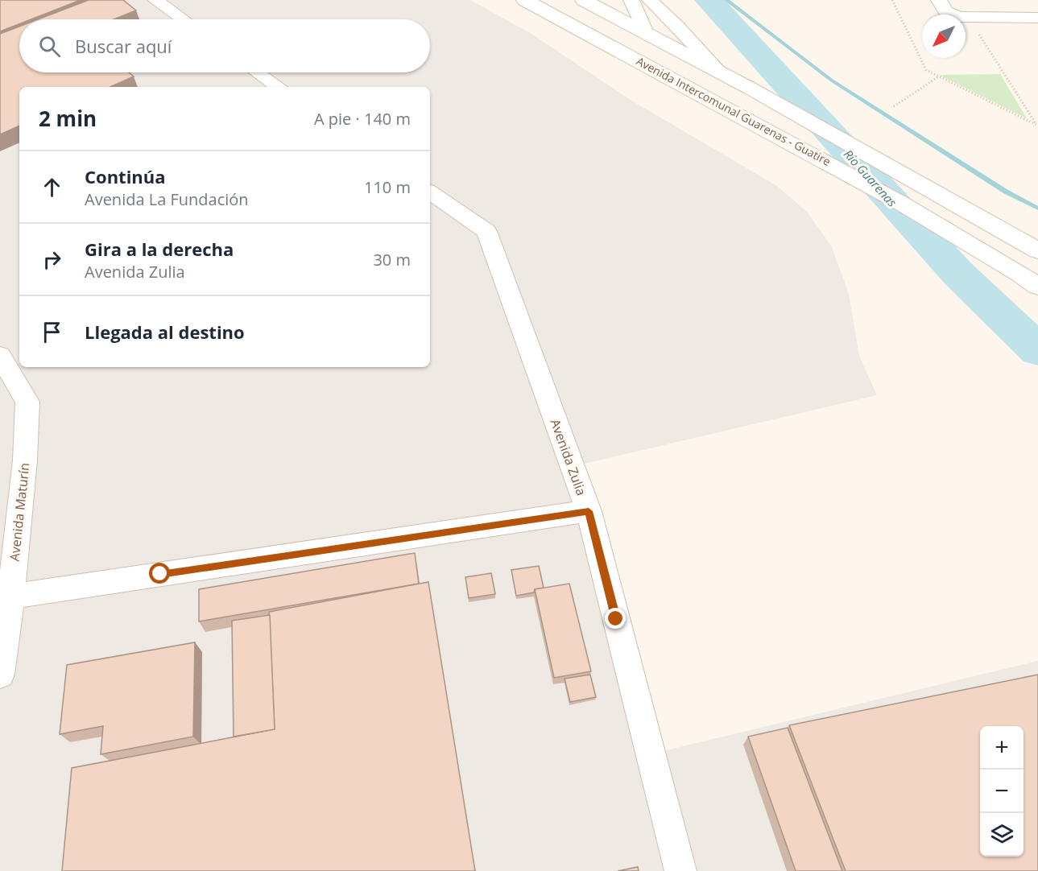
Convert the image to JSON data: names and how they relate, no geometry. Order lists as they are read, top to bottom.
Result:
{
  "streets": {
    "main road": ["Avenida Intercomunal Guarenas - Guatire"],
    "street": ["Avenida Zulia", "Avenida Maturín"]
  },
  "water": ["Río Guarenas"],
  "north": "bottom left",
  "page": {
    "search": "Buscar aquí",
    "heading": ["2 min", "A pie · 140 m"],
    "list": [
      ["Continúa", "Avenida La Fundación", "110 m"],
      ["Gira a la derecha", "Avenida Zulia", "30 m"],
      "Llegada al destino"
    ],
    "map_buttons": ["+", "−"]
  }
}
